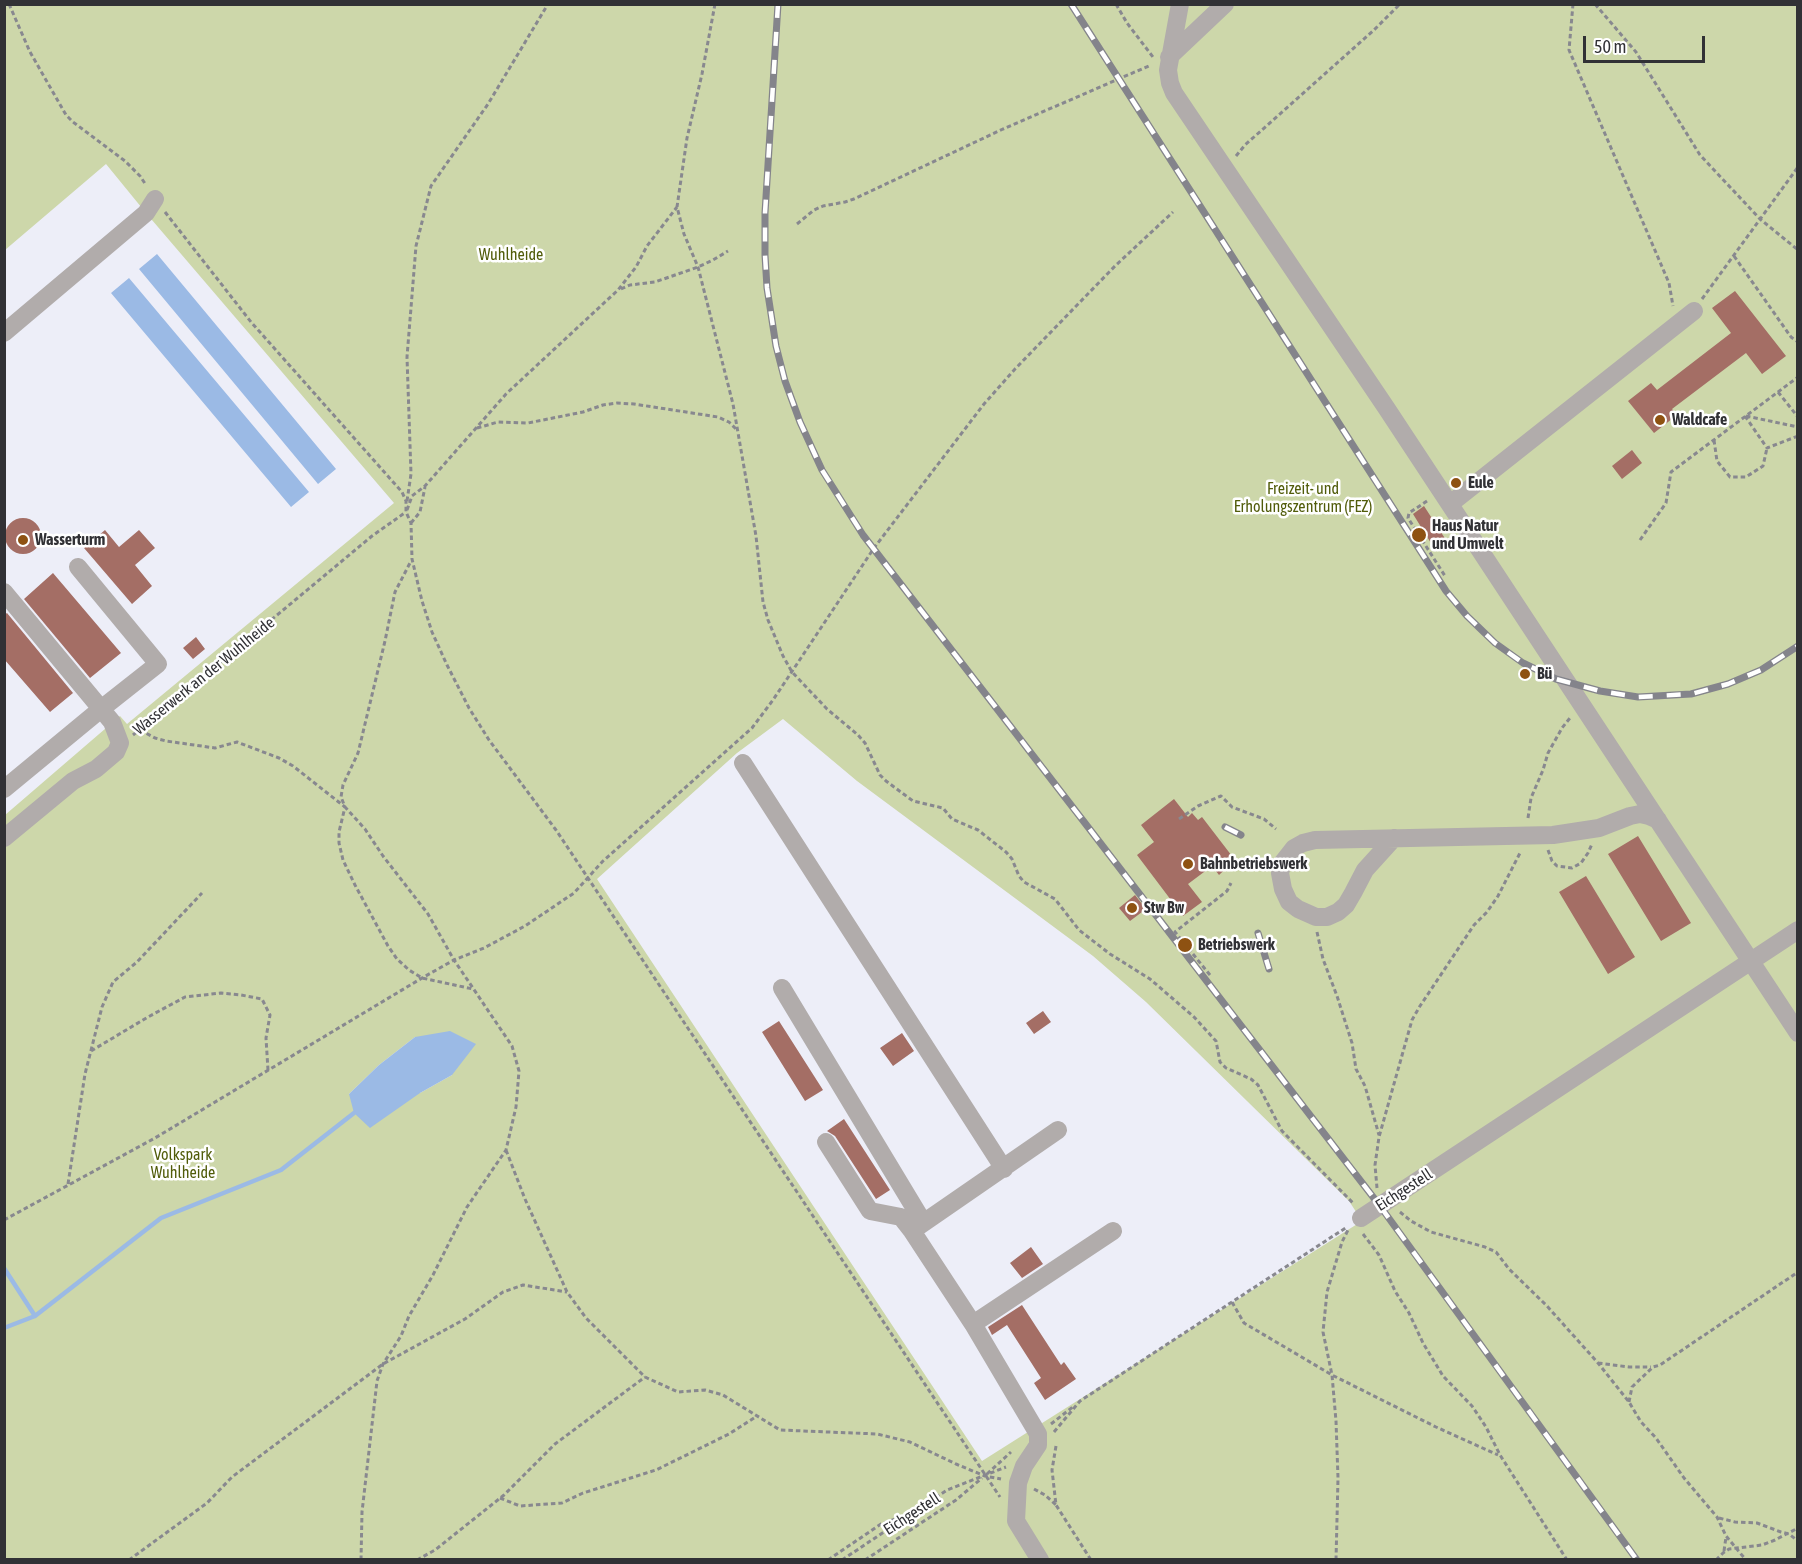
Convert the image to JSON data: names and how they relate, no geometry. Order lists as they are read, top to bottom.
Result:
{
  "streets": {
    "lane": ["Wasserwerk an der Wuhlheide", "Eichgestell"]
  },
  "parks": ["Wuhlheide", "Freizeit- und Erholungszentrum (FEZ)", "Volkspark Wuhlheide"],
  "places": [
    "Waldcafe",
    "Eule",
    "Haus Natur und Umwelt",
    "Wasserturm",
    "Bü",
    "Bahnbetriebswerk",
    "Stw Bw",
    "Betriebswerk"
  ],
  "scale_bar": "50 m"
}
